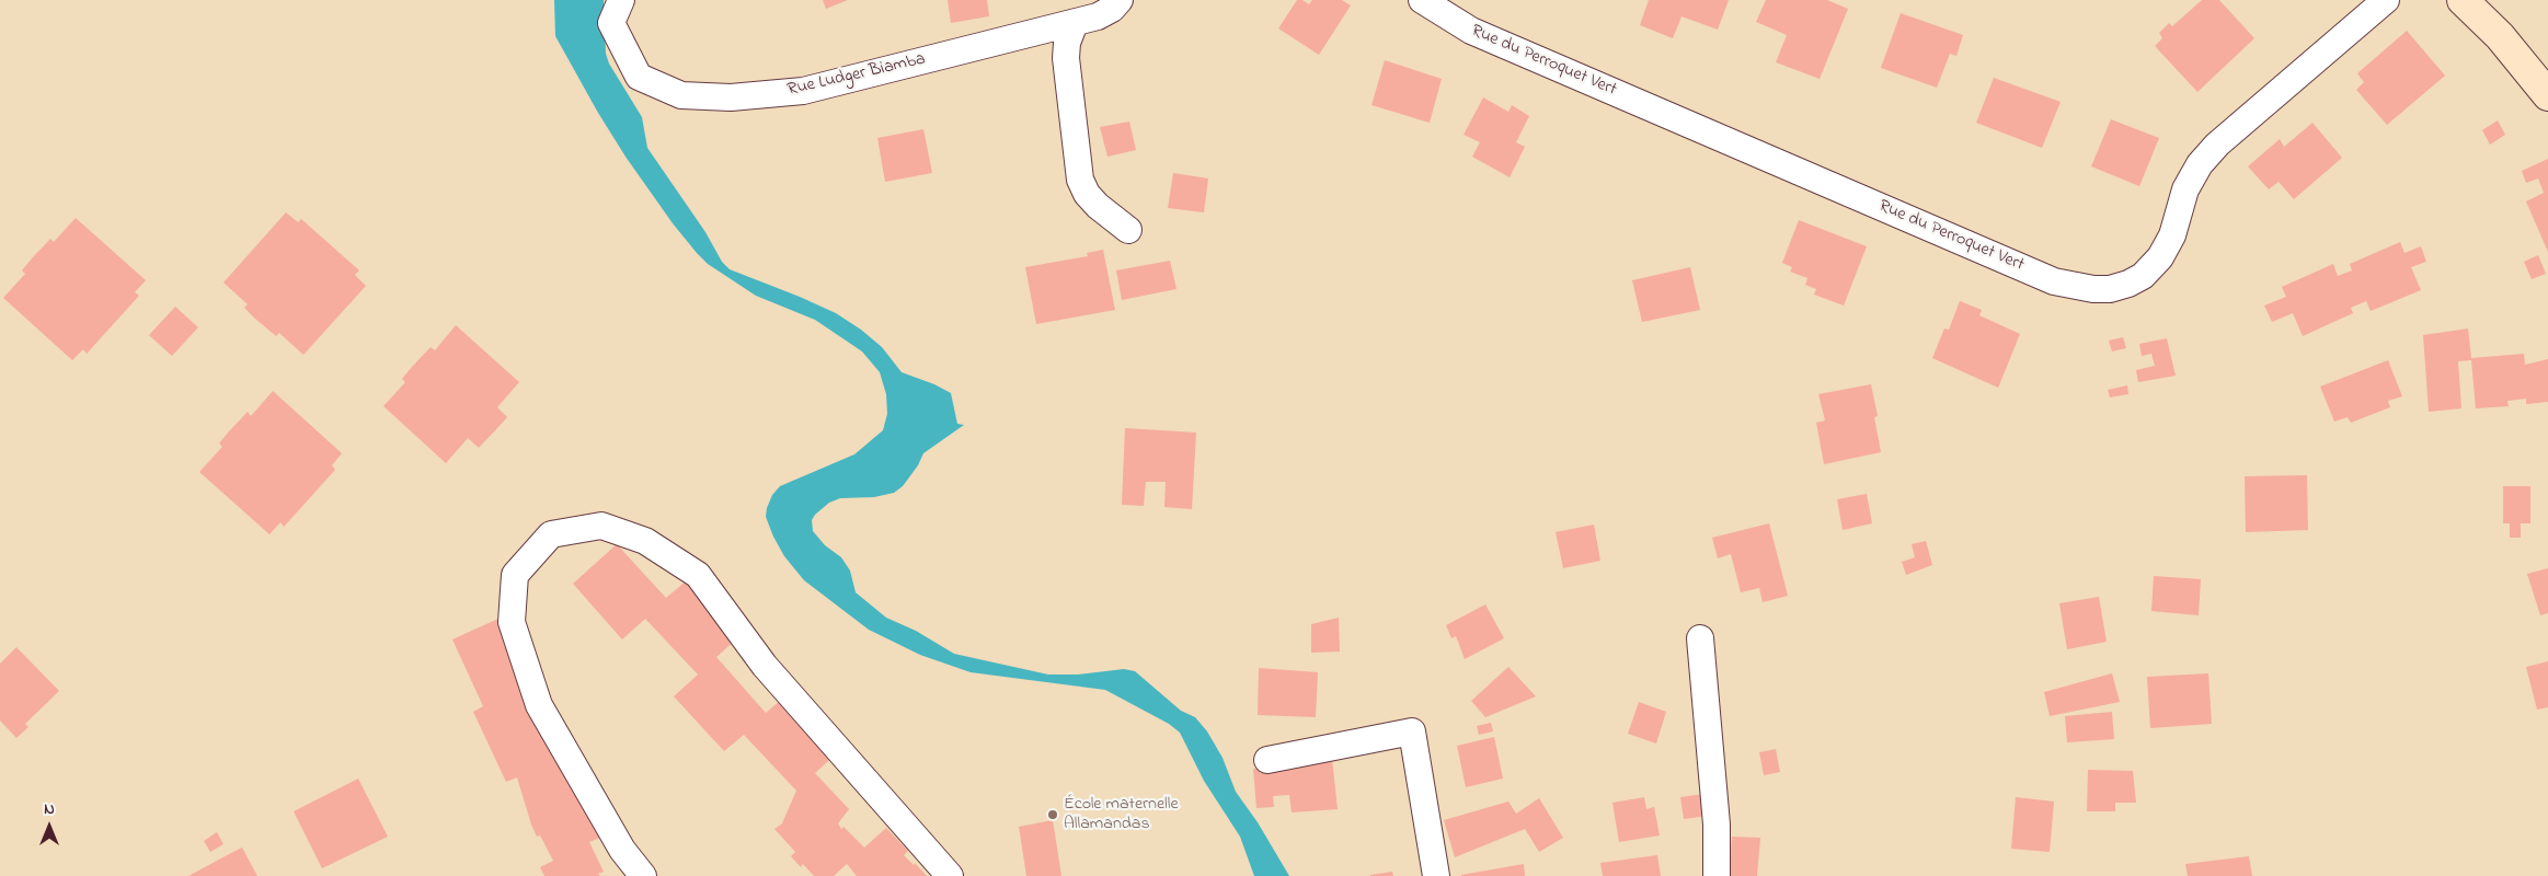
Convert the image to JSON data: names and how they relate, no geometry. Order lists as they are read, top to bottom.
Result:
{
  "streets": {
    "street": ["Rue du Perroquet Vert", "Rue Ludger Biamba"]
  },
  "places": ["École maternelle Allamandas"],
  "north": "top"
}
